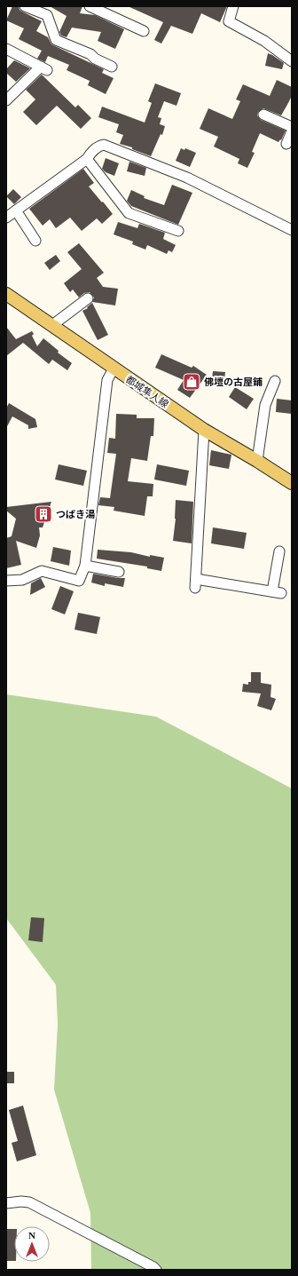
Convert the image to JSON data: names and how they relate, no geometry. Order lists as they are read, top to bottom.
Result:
{
  "streets": {
    "main road": ["都城隼人線"]
  },
  "places": {
    "shop": ["佛壇の古屋鋪"],
    "building": ["つばき湯"]
  },
  "north": "top"
}
